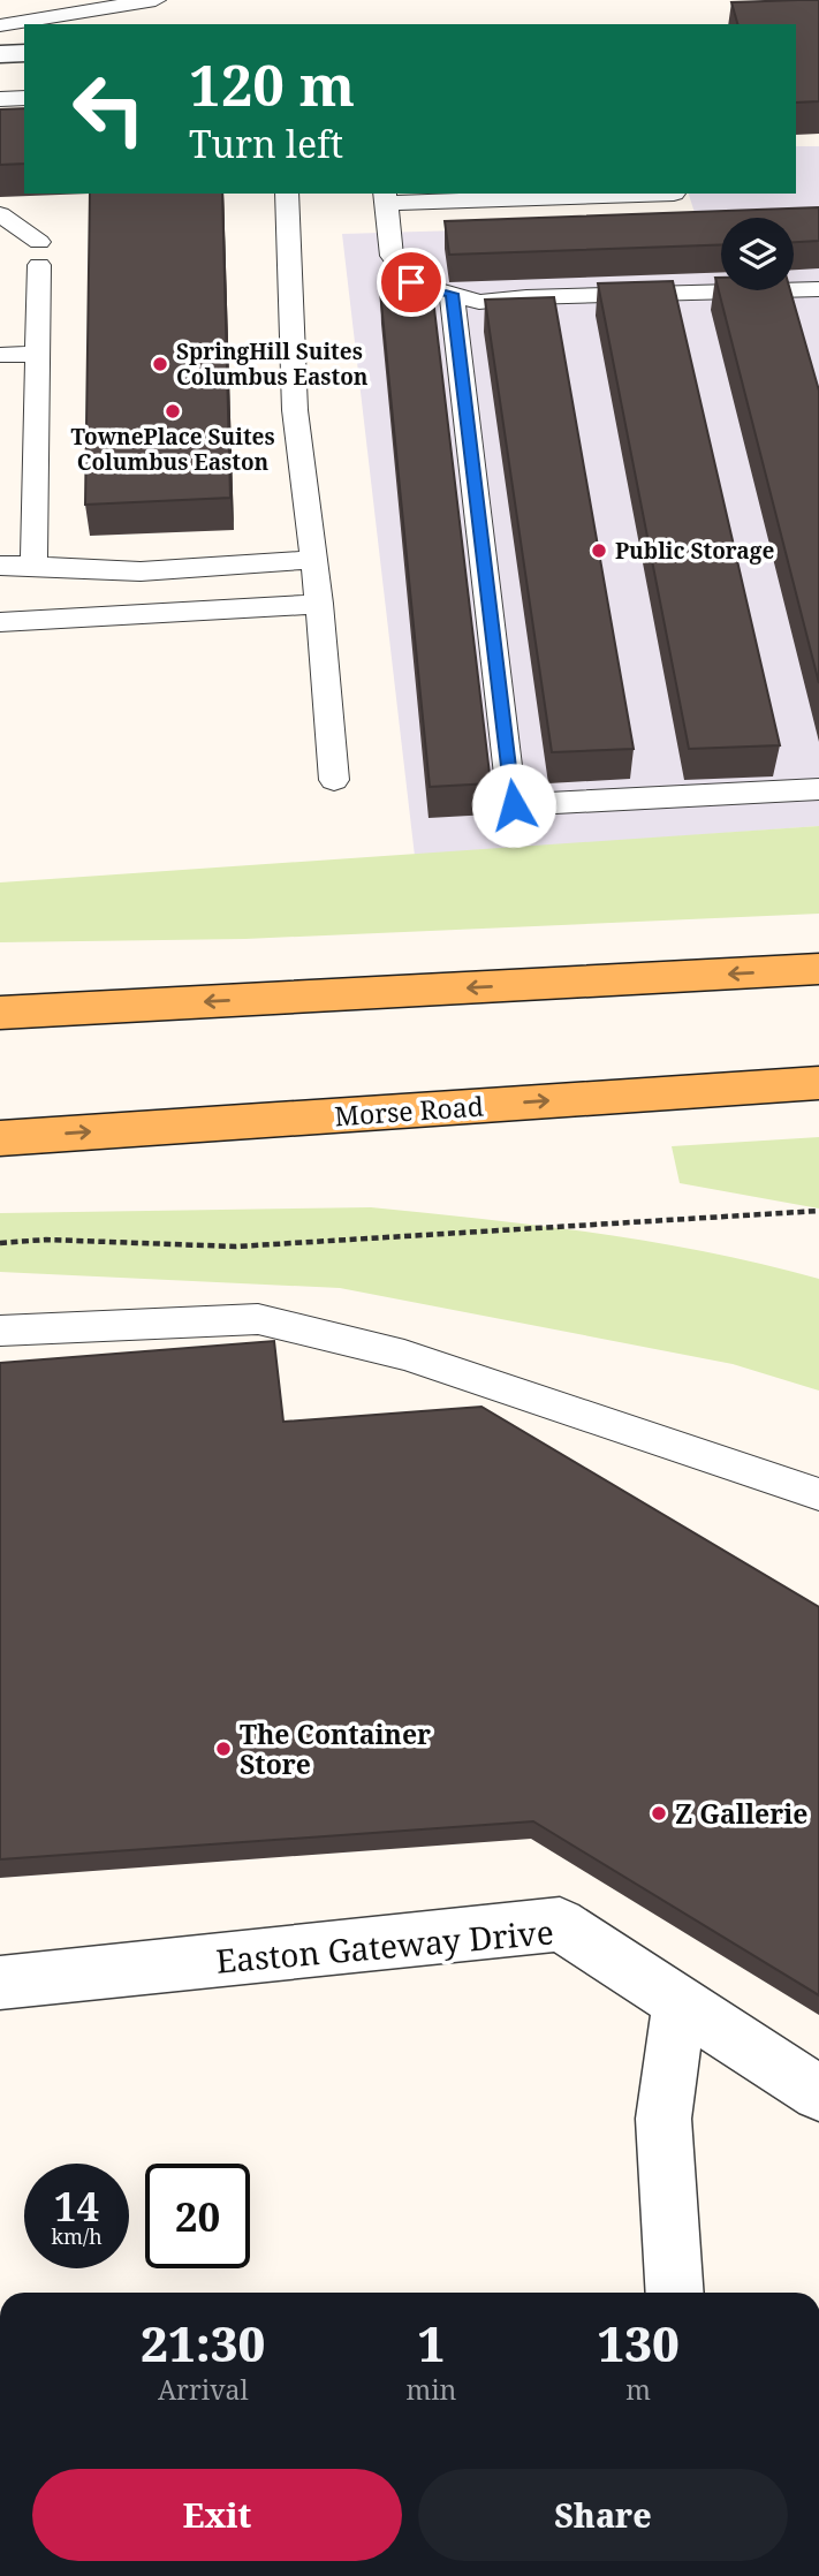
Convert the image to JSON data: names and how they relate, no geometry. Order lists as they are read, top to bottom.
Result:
{
  "streets": {
    "main road": ["Morse Road"],
    "street": ["Easton Gateway Drive"]
  },
  "places": [
    "SpringHill Suites Columbus Easton",
    "TownePlace Suites Columbus Easton",
    "Public Storage",
    "The Container Store",
    "Z Gallerie"
  ],
  "page": {
    "turn": ["120 m", "Turn left"],
    "speed": "14 km/h",
    "limit": "20",
    "eta": [
      "21:30",
      "Arrival",
      "1",
      "min",
      "130",
      "m"
    ],
    "buttons": ["Exit", "Share"]
  }
}
